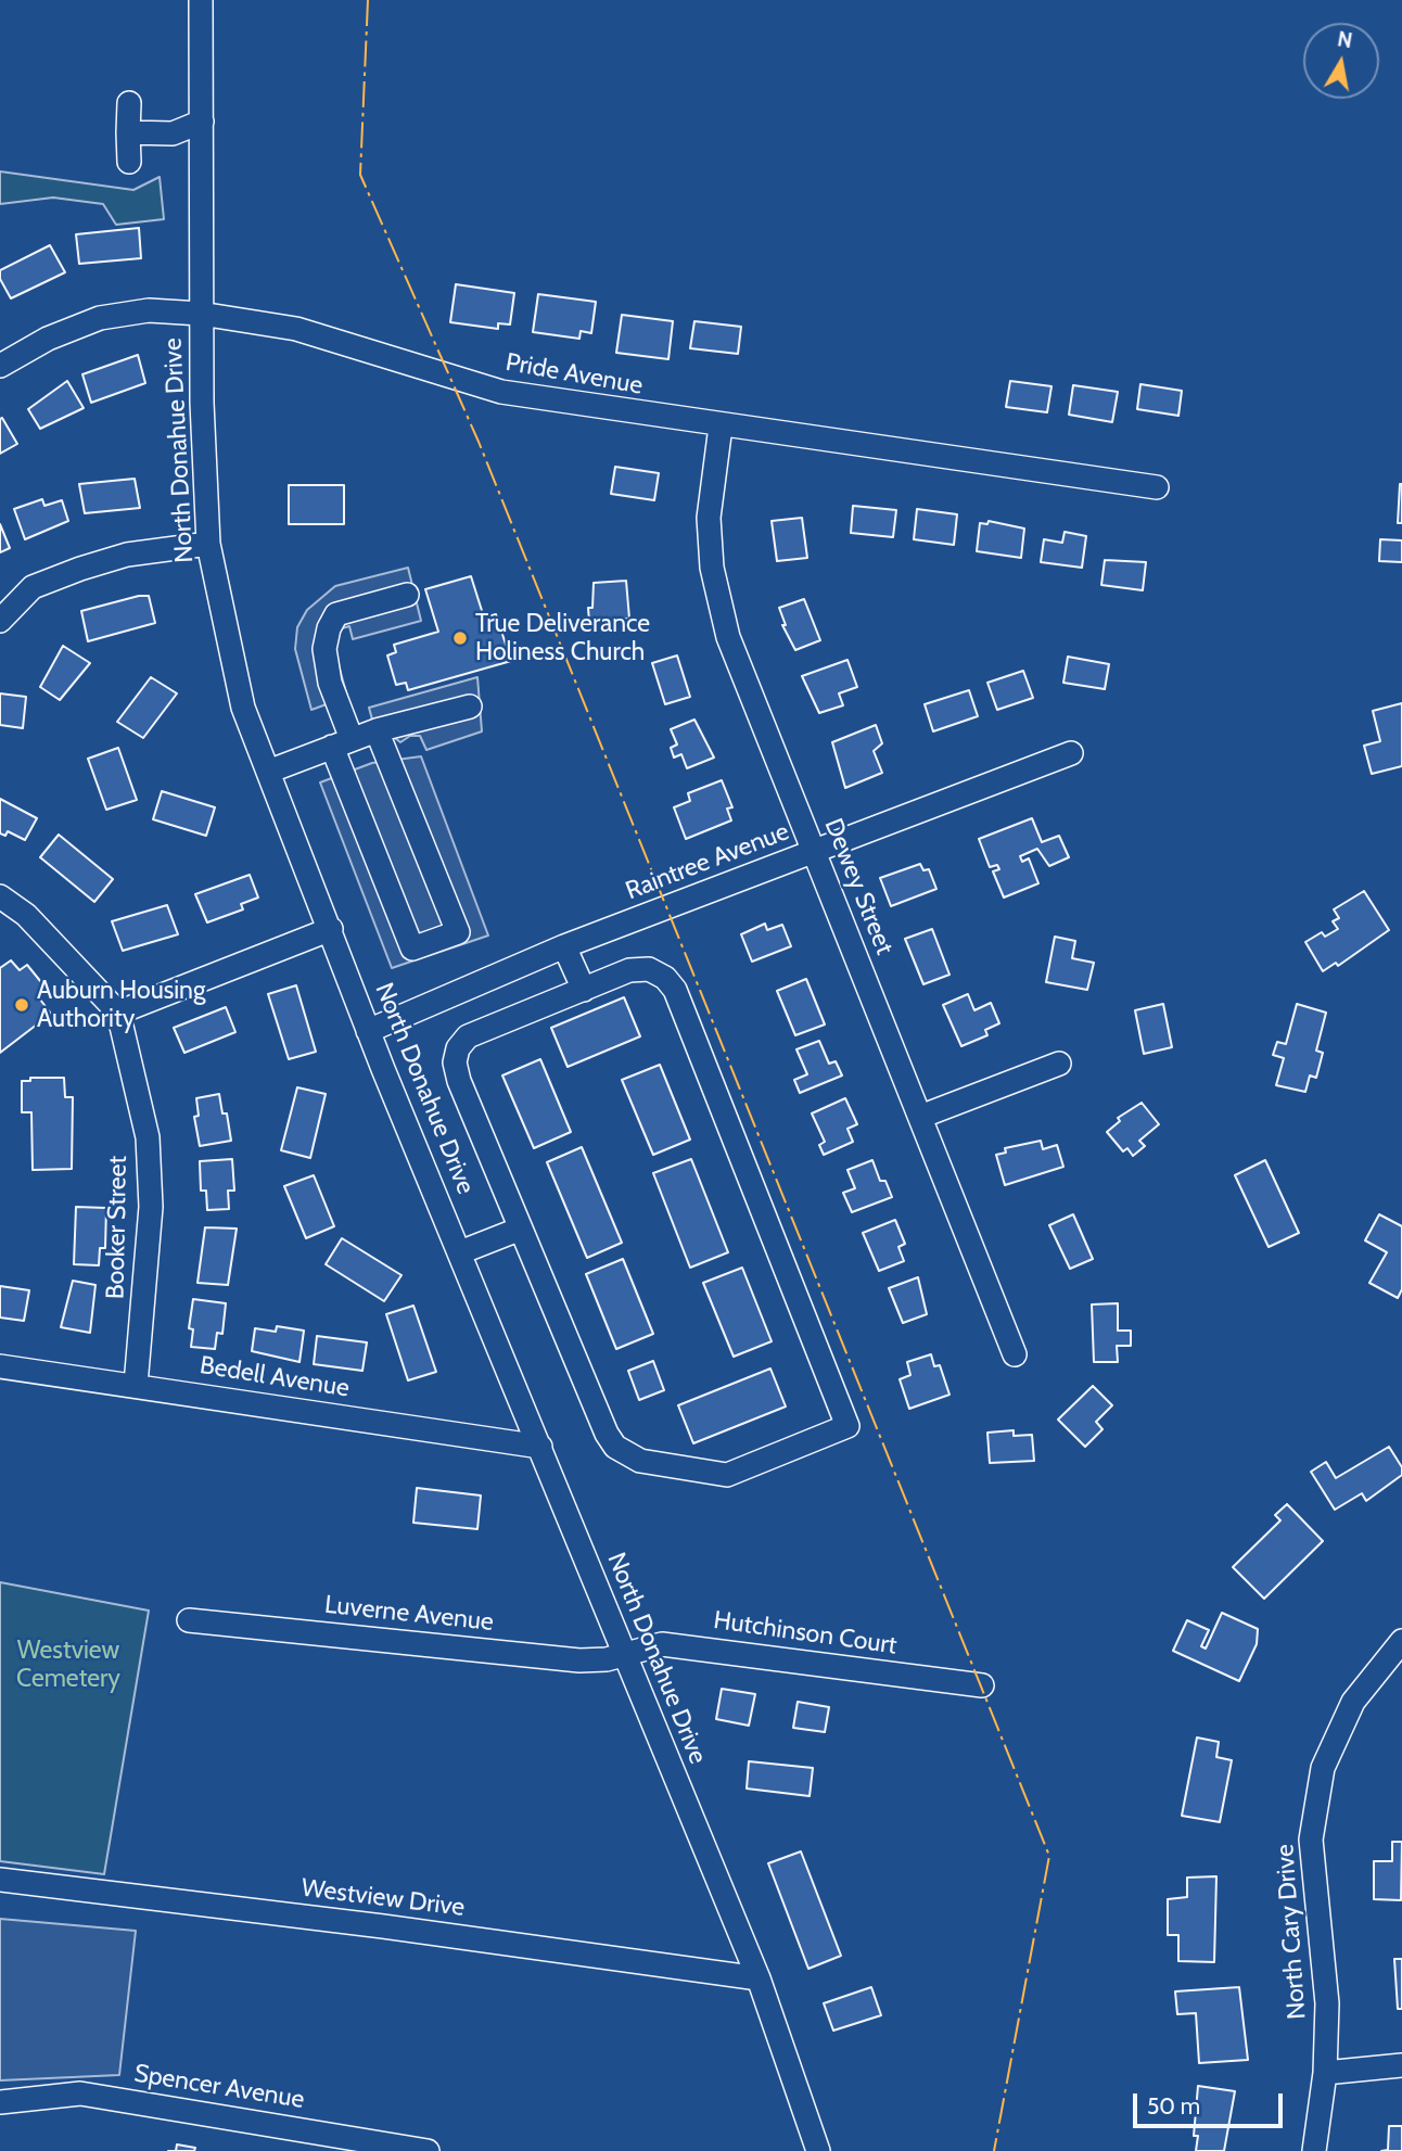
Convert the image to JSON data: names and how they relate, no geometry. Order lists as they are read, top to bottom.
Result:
{
  "streets": {
    "street": [
      "Pride Avenue",
      "North Donahue Drive",
      "Raintree Avenue",
      "Dewey Street",
      "Booker Street",
      "Bedell Avenue",
      "Luverne Avenue",
      "Hutchinson Court",
      "Westview Drive",
      "North Cary Drive",
      "Spencer Avenue"
    ]
  },
  "crossings": [
    ["Pride Avenue", "North Donahue Drive"],
    ["Pride Avenue", "Dewey Street"],
    ["North Donahue Drive", "Raintree Avenue"],
    ["North Donahue Drive", "Bedell Avenue"],
    ["North Donahue Drive", "Luverne Avenue"],
    ["North Donahue Drive", "Hutchinson Court"],
    ["North Donahue Drive", "Westview Drive"],
    ["Raintree Avenue", "Dewey Street"],
    ["Booker Street", "Bedell Avenue"],
    ["Luverne Avenue", "Hutchinson Court"]
  ],
  "parks": ["Westview Cemetery"],
  "places": ["True Deliverance Holiness Church", "Auburn Housing Authority"],
  "scale_bar": "50 m",
  "north": "top"
}
